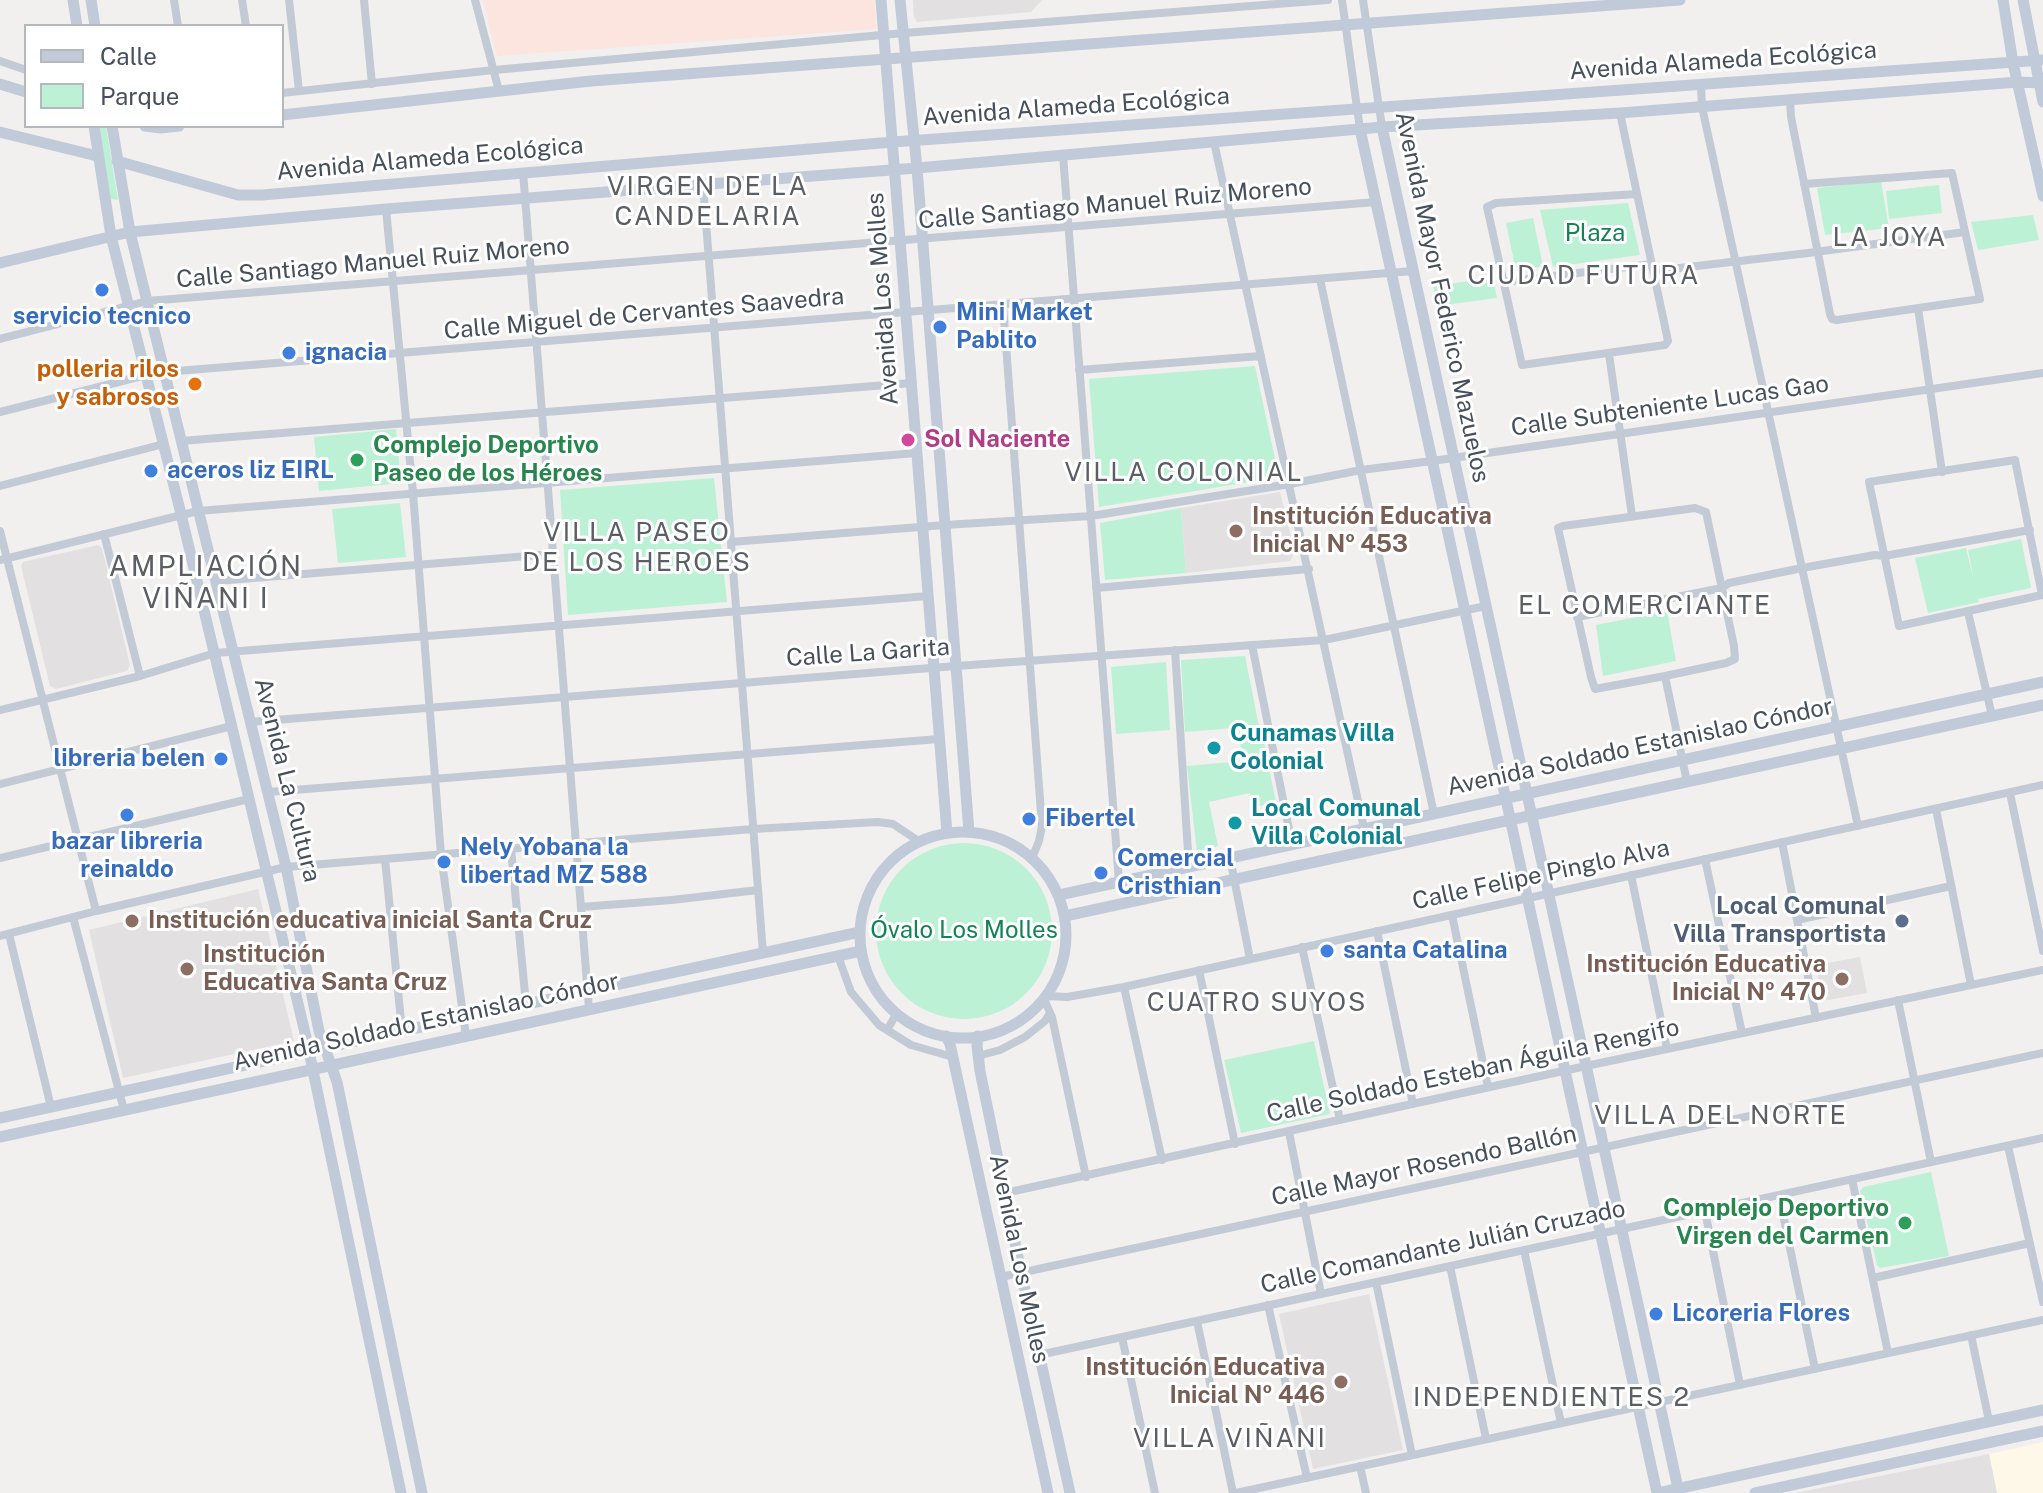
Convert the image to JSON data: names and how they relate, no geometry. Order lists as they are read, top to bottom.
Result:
{
  "streets": {
    "street": [
      "Avenida Alameda Ecológica",
      "Calle Santiago Manuel Ruiz Moreno",
      "Avenida Mayor Federico Mazuelos",
      "Avenida Los Molles",
      "Calle Miguel de Cervantes Saavedra",
      "Calle Subteniente Lucas Gao",
      "Calle La Garita",
      "Avenida Soldado Estanislao Cóndor",
      "Avenida La Cultura",
      "Calle Felipe Pinglo Alva",
      "Calle Soldado Esteban Águila Rengifo",
      "Calle Mayor Rosendo Ballón",
      "Calle Comandante Julián Cruzado"
    ]
  },
  "crossings": [
    ["Avenida Alameda Ecológica", "Avenida Mayor Federico Mazuelos"],
    ["Avenida Alameda Ecológica", "Avenida Los Molles"],
    ["Avenida Alameda Ecológica", "Avenida La Cultura"],
    ["Calle Santiago Manuel Ruiz Moreno", "Avenida Mayor Federico Mazuelos"],
    ["Calle Santiago Manuel Ruiz Moreno", "Avenida Los Molles"],
    ["Calle Santiago Manuel Ruiz Moreno", "Avenida La Cultura"],
    ["Avenida Mayor Federico Mazuelos", "Calle Miguel de Cervantes Saavedra"],
    ["Avenida Mayor Federico Mazuelos", "Calle Subteniente Lucas Gao"],
    ["Avenida Mayor Federico Mazuelos", "Calle La Garita"],
    ["Avenida Mayor Federico Mazuelos", "Avenida Soldado Estanislao Cóndor"],
    ["Avenida Mayor Federico Mazuelos", "Calle Felipe Pinglo Alva"],
    ["Avenida Mayor Federico Mazuelos", "Calle Soldado Esteban Águila Rengifo"],
    ["Avenida Mayor Federico Mazuelos", "Calle Mayor Rosendo Ballón"],
    ["Avenida Mayor Federico Mazuelos", "Calle Comandante Julián Cruzado"],
    ["Avenida Los Molles", "Calle Miguel de Cervantes Saavedra"],
    ["Avenida Los Molles", "Calle Subteniente Lucas Gao"],
    ["Avenida Los Molles", "Calle La Garita"],
    ["Avenida Los Molles", "Avenida Soldado Estanislao Cóndor"],
    ["Avenida Los Molles", "Calle Felipe Pinglo Alva"],
    ["Avenida Los Molles", "Calle Soldado Esteban Águila Rengifo"],
    ["Avenida Los Molles", "Calle Mayor Rosendo Ballón"],
    ["Avenida Los Molles", "Calle Comandante Julián Cruzado"],
    ["Calle Miguel de Cervantes Saavedra", "Avenida La Cultura"],
    ["Calle La Garita", "Avenida La Cultura"],
    ["Avenida Soldado Estanislao Cóndor", "Avenida La Cultura"],
    ["Avenida Soldado Estanislao Cóndor", "Calle Felipe Pinglo Alva"]
  ],
  "districts": [
    "VIRGEN DE LA CANDELARIA",
    "LA JOYA",
    "CIUDAD FUTURA",
    "VILLA COLONIAL",
    "VILLA PASEO DE LOS HEROES",
    "AMPLIACIÓN VIÑANI I",
    "EL COMERCIANTE",
    "CUATRO SUYOS",
    "VILLA DEL NORTE",
    "INDEPENDIENTES 2",
    "VILLA VIÑANI"
  ],
  "parks": ["Plaza", "Óvalo Los Molles"],
  "places": [
    "servicio tecnico",
    "Mini Market Pablito",
    "ignacia",
    "polleria rilos y sabrosos",
    "Sol Naciente",
    "Complejo Deportivo Paseo de los Héroes",
    "aceros liz EIRL",
    "Institución Educativa Inicial Nº 453",
    "Cunamas Villa Colonial",
    "libreria belen",
    "bazar libreria reinaldo",
    "Fibertel",
    "Local Comunal Villa Colonial",
    "Nely Yobana la libertad MZ 588",
    "Comercial Cristhian",
    "Institución educativa inicial Santa Cruz",
    "Local Comunal Villa Transportista",
    "santa Catalina",
    "Institución Educativa Santa Cruz",
    "Institución Educativa Inicial Nº 470",
    "Complejo Deportivo Virgen del Carmen",
    "Licoreria Flores",
    "Institución Educativa Inicial Nº 446"
  ],
  "legend": ["Calle", "Parque"]
}
